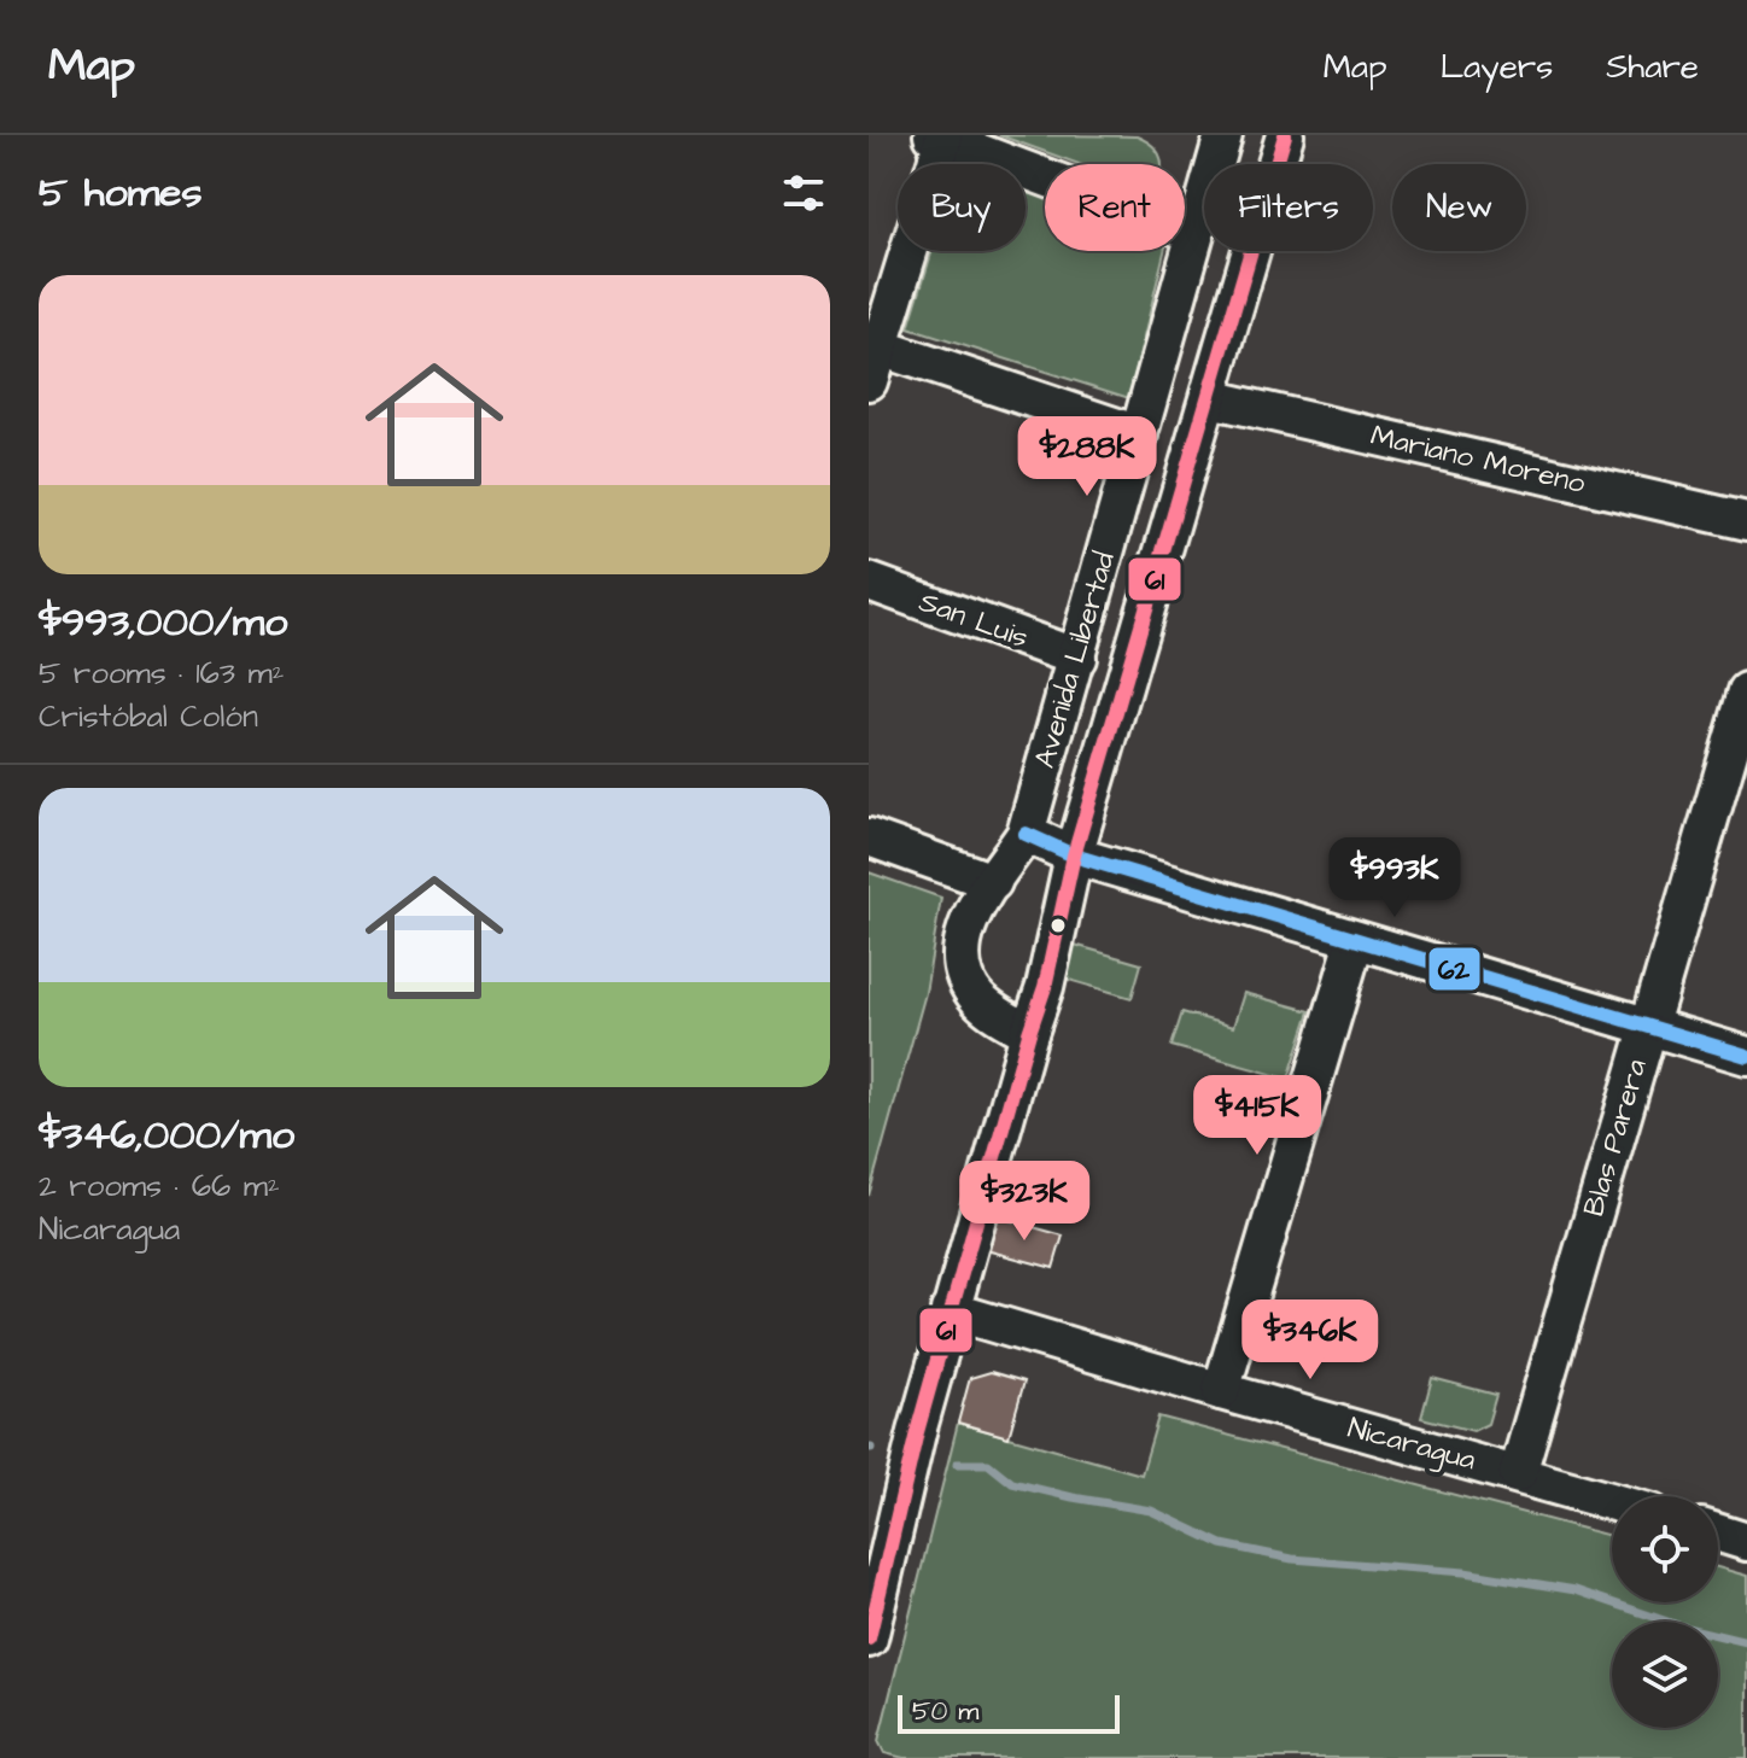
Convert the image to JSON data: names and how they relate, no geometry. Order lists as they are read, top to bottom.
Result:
{
  "streets": {
    "street": [
      "Mariano Moreno",
      "San Luis",
      "Avenida Libertad",
      "Blas Parera",
      "Nicaragua"
    ]
  },
  "crossings": [
    ["Mariano Moreno", "Avenida Libertad"],
    ["San Luis", "Avenida Libertad"],
    ["Avenida Libertad", "Nicaragua"],
    ["Blas Parera", "Nicaragua"]
  ],
  "lines": ["transit line 61", "transit line 62"],
  "scale_bar": "50 m",
  "page": {
    "header": "Map",
    "nav": ["Map", "Layers", "Share"],
    "heading": "5 homes",
    "chip": [
      "Buy",
      "Rent",
      "Filters",
      "New"
    ],
    "list": [
      {
        "name": "$993,000/mo",
        "note": "5 rooms · 163 m² · Cristóbal Colón"
      },
      {
        "name": "$346,000/mo",
        "note": "2 rooms · 66 m² · Nicaragua"
      }
    ],
    "price": [
      "$288K",
      "$993K",
      "$415K",
      "$323K",
      "$346K"
    ],
    "scale": "50 m"
  }
}
